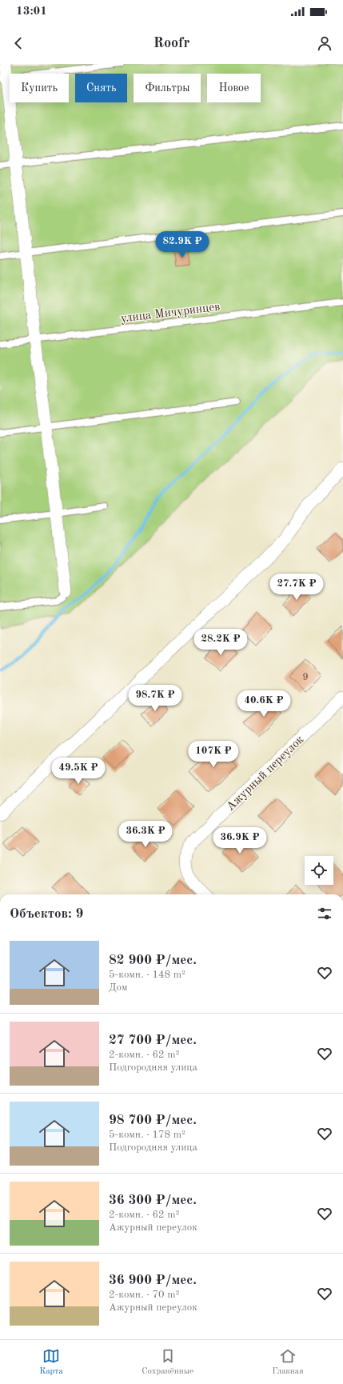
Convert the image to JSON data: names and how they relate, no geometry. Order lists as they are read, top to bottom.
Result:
{
  "streets": {
    "street": ["Ажурный переулок"],
    "lane": ["улица Мичуринцев"]
  },
  "house_numbers": ["9"],
  "page": {
    "status": "13:01",
    "header": "Roofr",
    "chip": [
      "Купить",
      "Снять",
      "Фильтры",
      "Новое"
    ],
    "price": [
      "82.9K ₽",
      "27.7K ₽",
      "28.2K ₽",
      "98.7K ₽",
      "40.6K ₽",
      "107K ₽",
      "49.5K ₽",
      "36.3K ₽",
      "36.9K ₽"
    ],
    "heading": "Объектов: 9",
    "list": [
      {
        "name": "82 900 ₽/мес.",
        "note": "5-комн. · 148 m² · Дом"
      },
      {
        "name": "27 700 ₽/мес.",
        "note": "2-комн. · 62 m² · Подгородняя улица"
      },
      {
        "name": "98 700 ₽/мес.",
        "note": "5-комн. · 178 m² · Подгородняя улица"
      },
      {
        "name": "36 300 ₽/мес.",
        "note": "2-комн. · 62 m² · Ажурный переулок"
      },
      {
        "name": "36 900 ₽/мес.",
        "note": "2-комн. · 70 m² · Ажурный переулок"
      }
    ],
    "tabs": ["Карта", "Сохранённые", "Главная"]
  }
}
